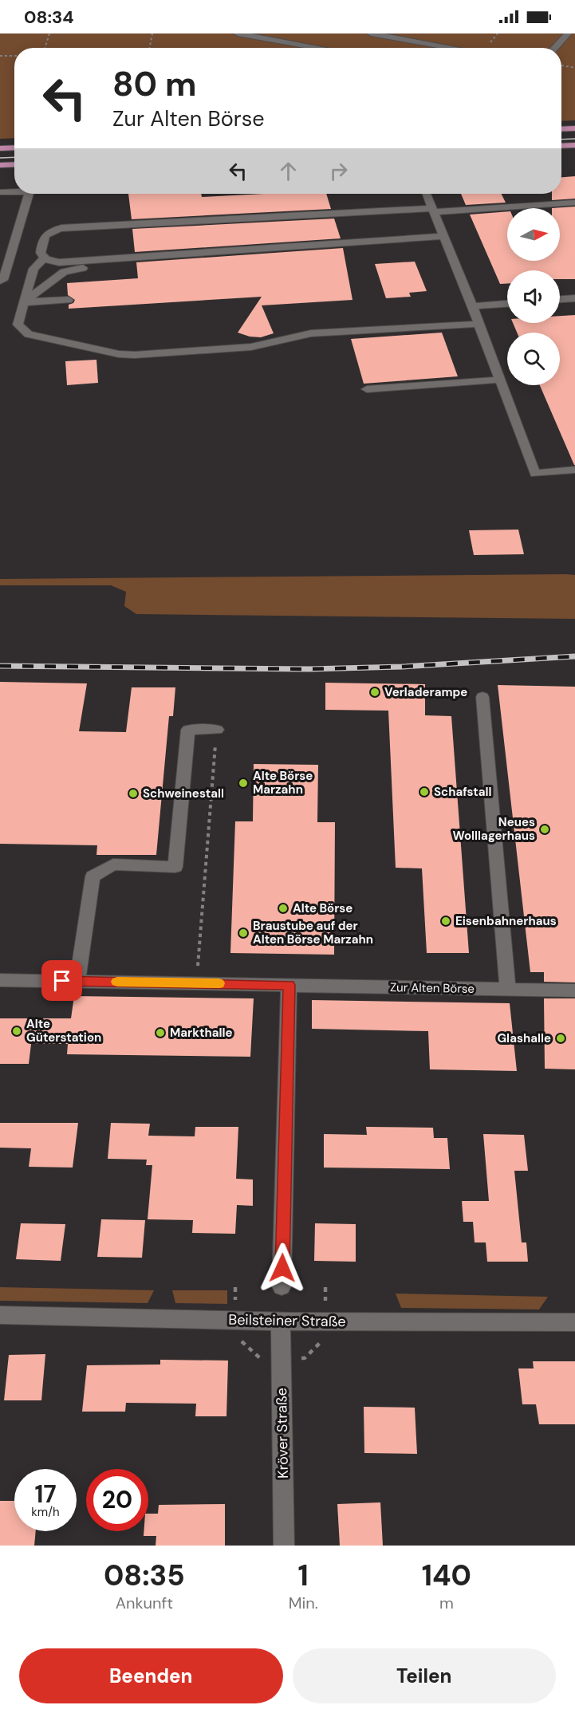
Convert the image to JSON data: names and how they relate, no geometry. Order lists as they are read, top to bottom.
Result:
{
  "streets": {
    "street": ["Zur Alten Börse", "Beilsteiner Straße", "Kröver Straße"]
  },
  "crossings": [
    ["Beilsteiner Straße", "Kröver Straße"]
  ],
  "places": [
    "Verladerampe",
    "Alte Börse Marzahn",
    "Schafstall",
    "Schweinestall",
    "Neues Wolllagerhaus",
    "Alte Börse",
    "Eisenbahnerhaus",
    "Braustube auf der Alten Börse Marzahn",
    "Alte Güterstation",
    "Markthalle",
    "Glashalle"
  ],
  "north": "right",
  "page": {
    "status": "08:34",
    "turn": ["80 m", "Zur Alten Börse"],
    "speed": "17 km/h",
    "limit": "20",
    "eta": [
      "08:35",
      "Ankunft",
      "1",
      "Min.",
      "140",
      "m"
    ],
    "buttons": ["Beenden", "Teilen"]
  }
}
